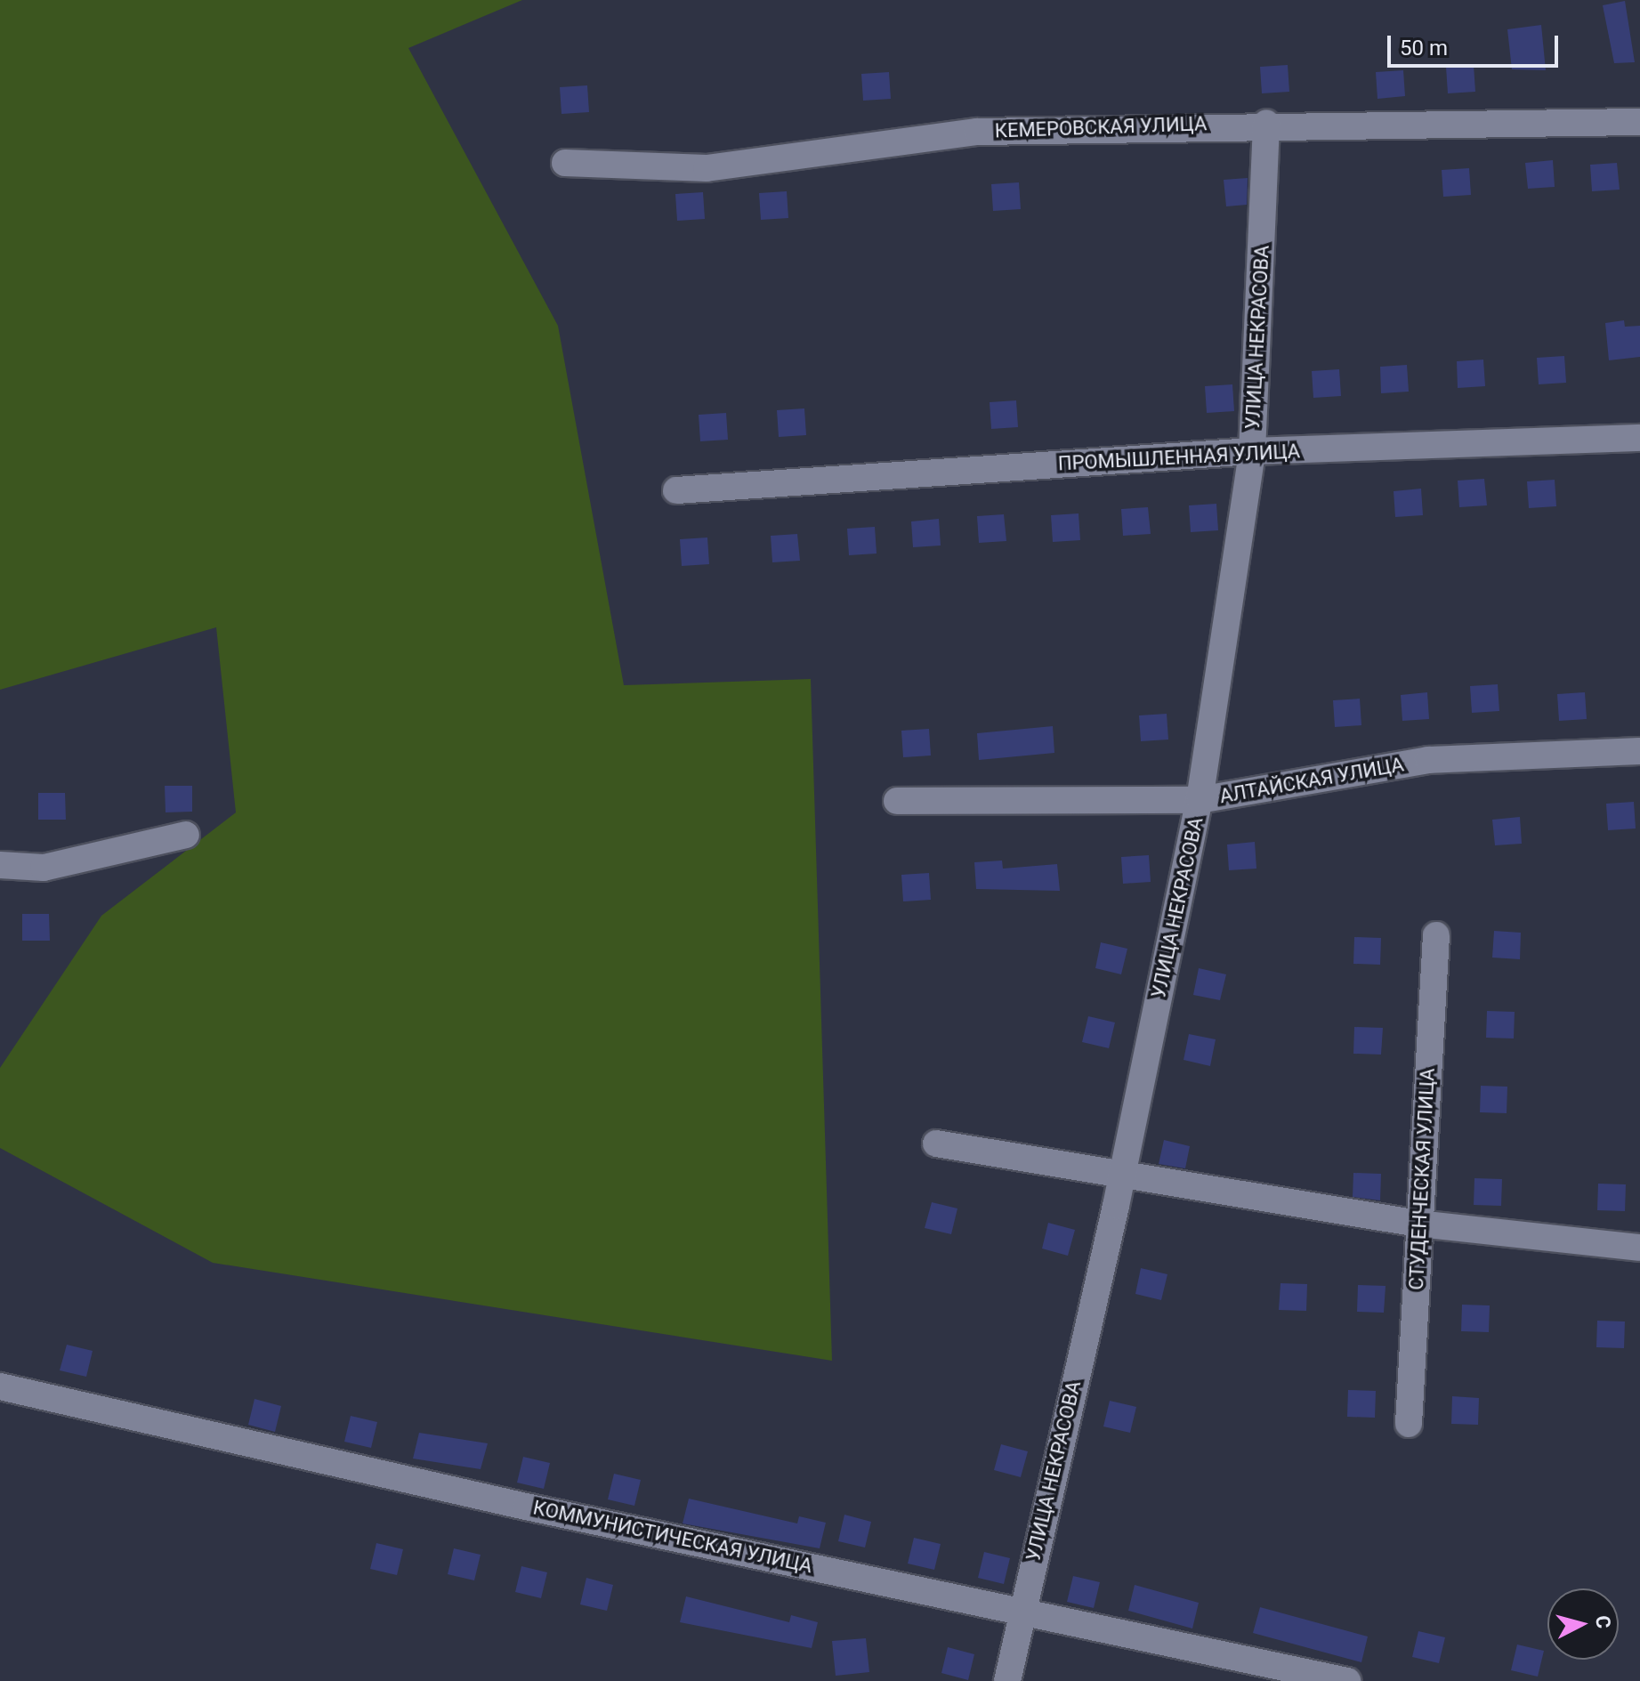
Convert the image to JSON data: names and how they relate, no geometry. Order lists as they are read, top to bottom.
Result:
{
  "streets": {
    "street": [
      "КЕМЕРОВСКАЯ УЛИЦА",
      "УЛИЦА НЕКРАСОВА",
      "ПРОМЫШЛЕННАЯ УЛИЦА",
      "АЛТАЙСКАЯ УЛИЦА",
      "СТУДЕНЧЕСКАЯ УЛИЦА",
      "КОММУНИСТИЧЕСКАЯ УЛИЦА"
    ]
  },
  "crossings": [
    ["КЕМЕРОВСКАЯ УЛИЦА", "УЛИЦА НЕКРАСОВА"],
    ["УЛИЦА НЕКРАСОВА", "ПРОМЫШЛЕННАЯ УЛИЦА"],
    ["УЛИЦА НЕКРАСОВА", "АЛТАЙСКАЯ УЛИЦА"],
    ["УЛИЦА НЕКРАСОВА", "КОММУНИСТИЧЕСКАЯ УЛИЦА"]
  ],
  "scale_bar": "50 m",
  "north": "right"
}
